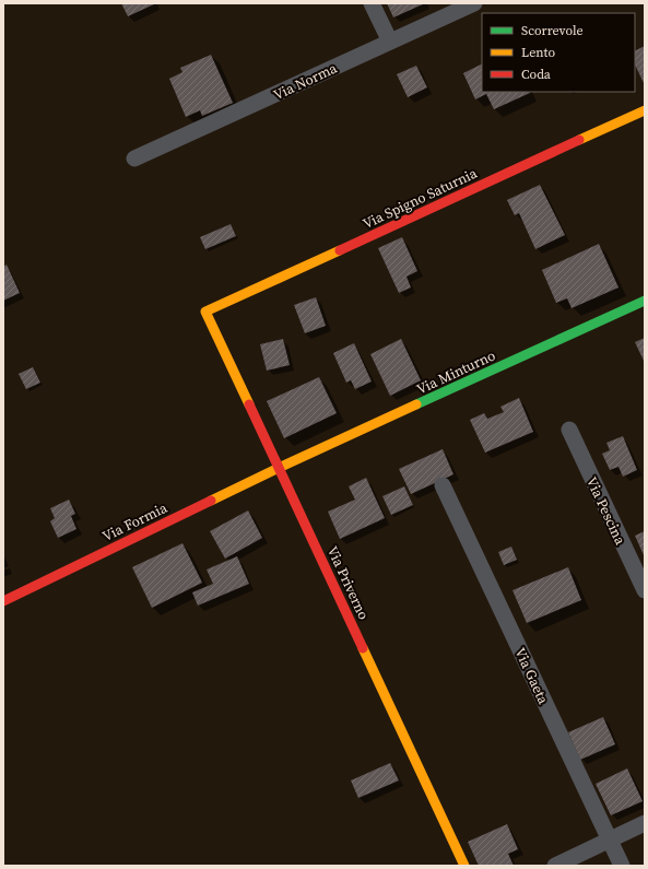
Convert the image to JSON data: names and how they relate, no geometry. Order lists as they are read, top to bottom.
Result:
{
  "streets": {
    "street": [
      "Via Norma",
      "Via Spigno Saturnia",
      "Via Minturno",
      "Via Pescina",
      "Via Formia",
      "Via Priverno",
      "Via Gaeta"
    ]
  },
  "crossings": [
    ["Via Spigno Saturnia", "Via Priverno"],
    ["Via Minturno", "Via Formia"],
    ["Via Minturno", "Via Priverno"],
    ["Via Formia", "Via Priverno"]
  ],
  "legend": ["Scorrevole", "Lento", "Coda"]
}
